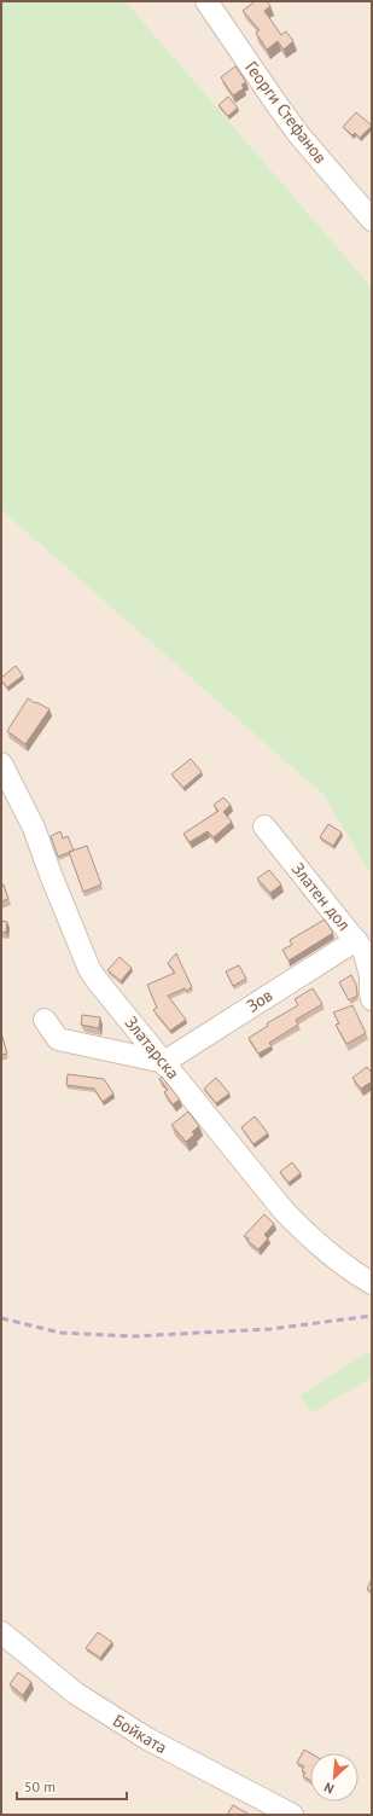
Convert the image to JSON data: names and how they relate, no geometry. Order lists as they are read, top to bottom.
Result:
{
  "streets": {
    "street": [
      "Георги Стефанов",
      "Златен дол",
      "Зов",
      "Златарска",
      "Бойката"
    ]
  },
  "crossings": [
    ["Златен дол", "Зов"],
    ["Зов", "Златарска"]
  ],
  "scale_bar": "50 m",
  "north": "bottom left"
}
